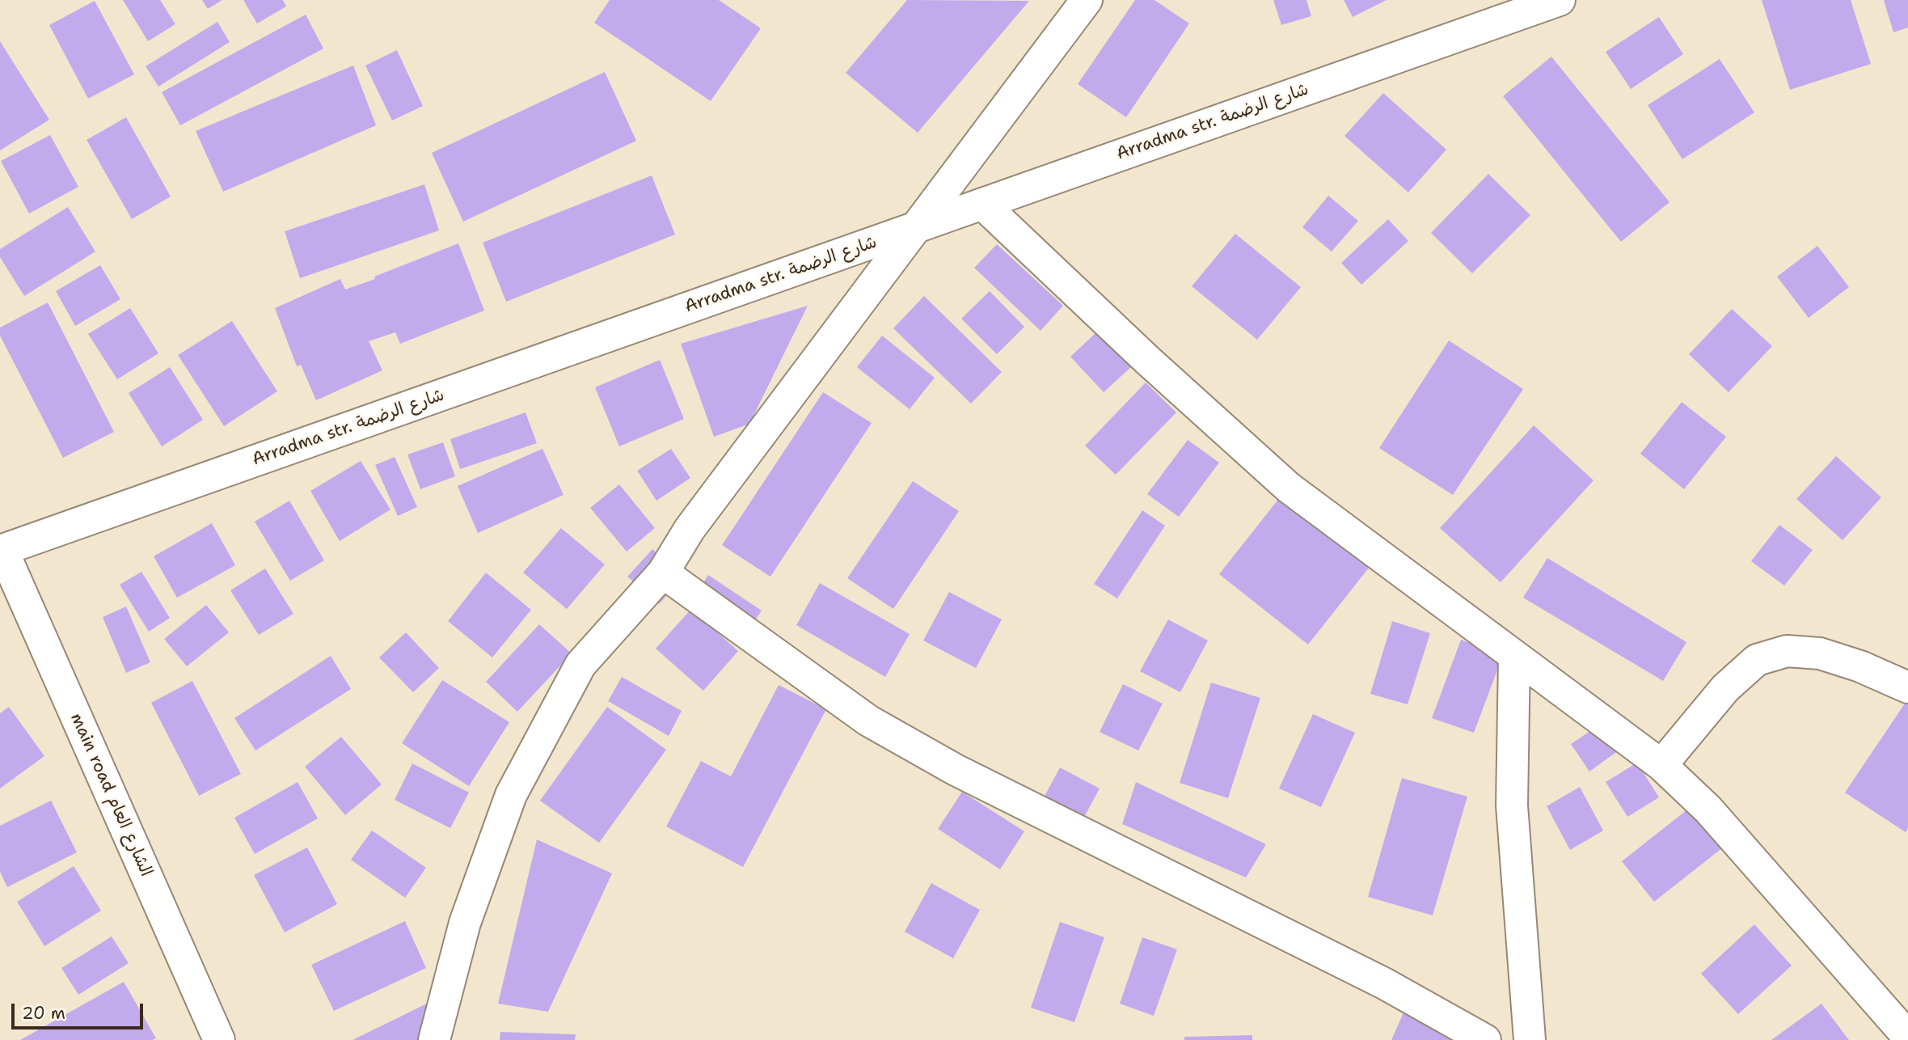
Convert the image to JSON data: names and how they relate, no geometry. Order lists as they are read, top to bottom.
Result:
{
  "streets": {
    "street": ["Arradma str. شارع الرضمة", "main road الشارع العام"]
  },
  "crossings": [
    ["Arradma str. شارع الرضمة", "main road الشارع العام"]
  ],
  "scale_bar": "20 m"
}
